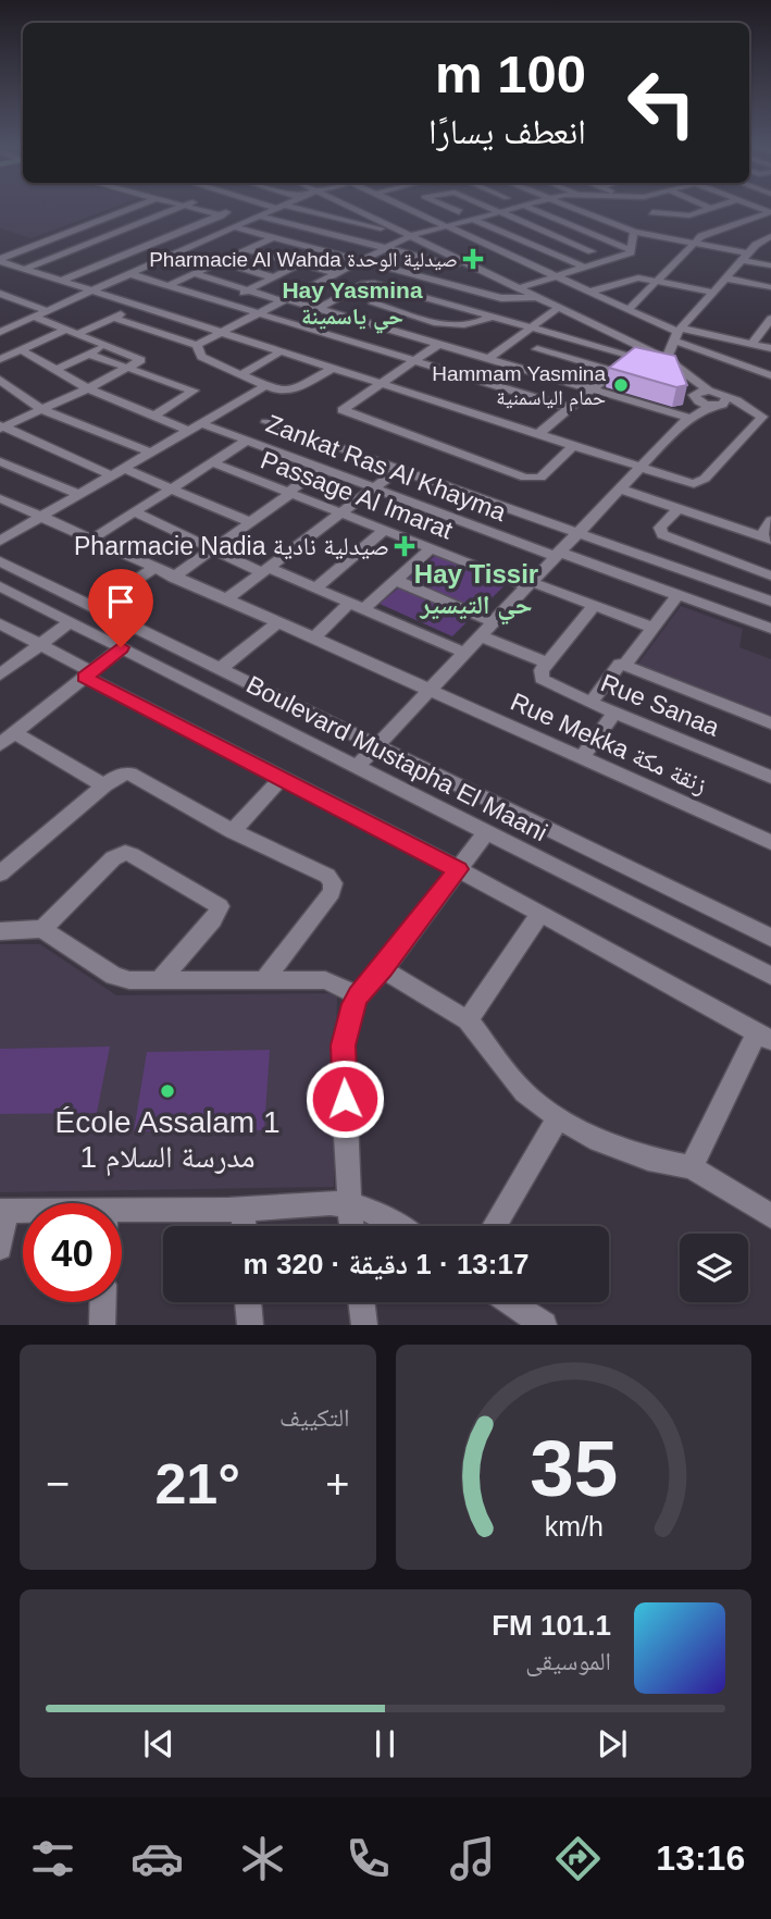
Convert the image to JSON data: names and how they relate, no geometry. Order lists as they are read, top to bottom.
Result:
{
  "streets": {
    "street": [
      "Zankat Ras Al Khayma",
      "Passage Al Imarat",
      "Rue Sanaa",
      "Rue Mekka زنقة مكة",
      "Boulevard Mustapha El Maani"
    ]
  },
  "districts": ["Hay Yasmina حي ياسمينة", "Hay Tissir حي التيسير"],
  "places": {
    "health": ["Pharmacie Al Wahda صيدلية الوحدة", "Pharmacie Nadia صيدلية نادية"],
    "other": ["Hammam Yasmina حمام الياسمنية", "École Assalam 1 مدرسة السلام 1"]
  },
  "page": {
    "turn": ["100 m", "انعطف يسارًا"],
    "limit": "40",
    "trip": "13:17 · 1 دقيقة · 320 m",
    "tile": "التكييف",
    "heat": ["−", "21°", "+"],
    "song": ["101.1 FM", "الموسيقى"],
    "tabs": "13:16",
    "gauge": ["35", "km/h"]
  }
}
